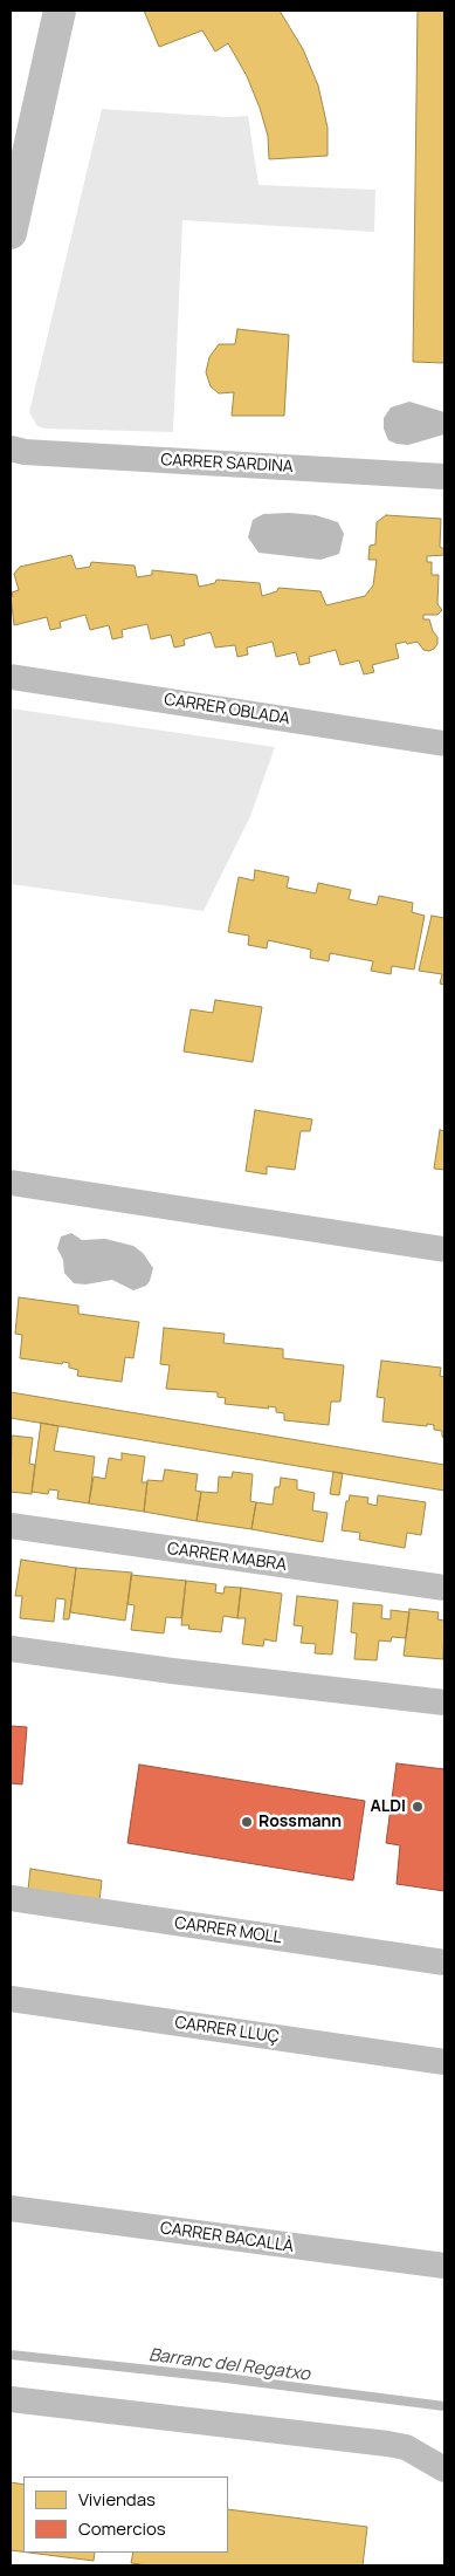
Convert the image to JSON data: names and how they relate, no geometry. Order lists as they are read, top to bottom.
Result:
{
  "streets": {
    "street": [
      "CARRER SARDINA",
      "CARRER OBLADA",
      "CARRER MABRA",
      "CARRER MOLL",
      "CARRER LLUÇ",
      "CARRER BACALLÀ"
    ]
  },
  "water": ["Barranc del Regatxo"],
  "places": ["ALDI", "Rossmann"],
  "legend": ["Viviendas", "Comercios"]
}
